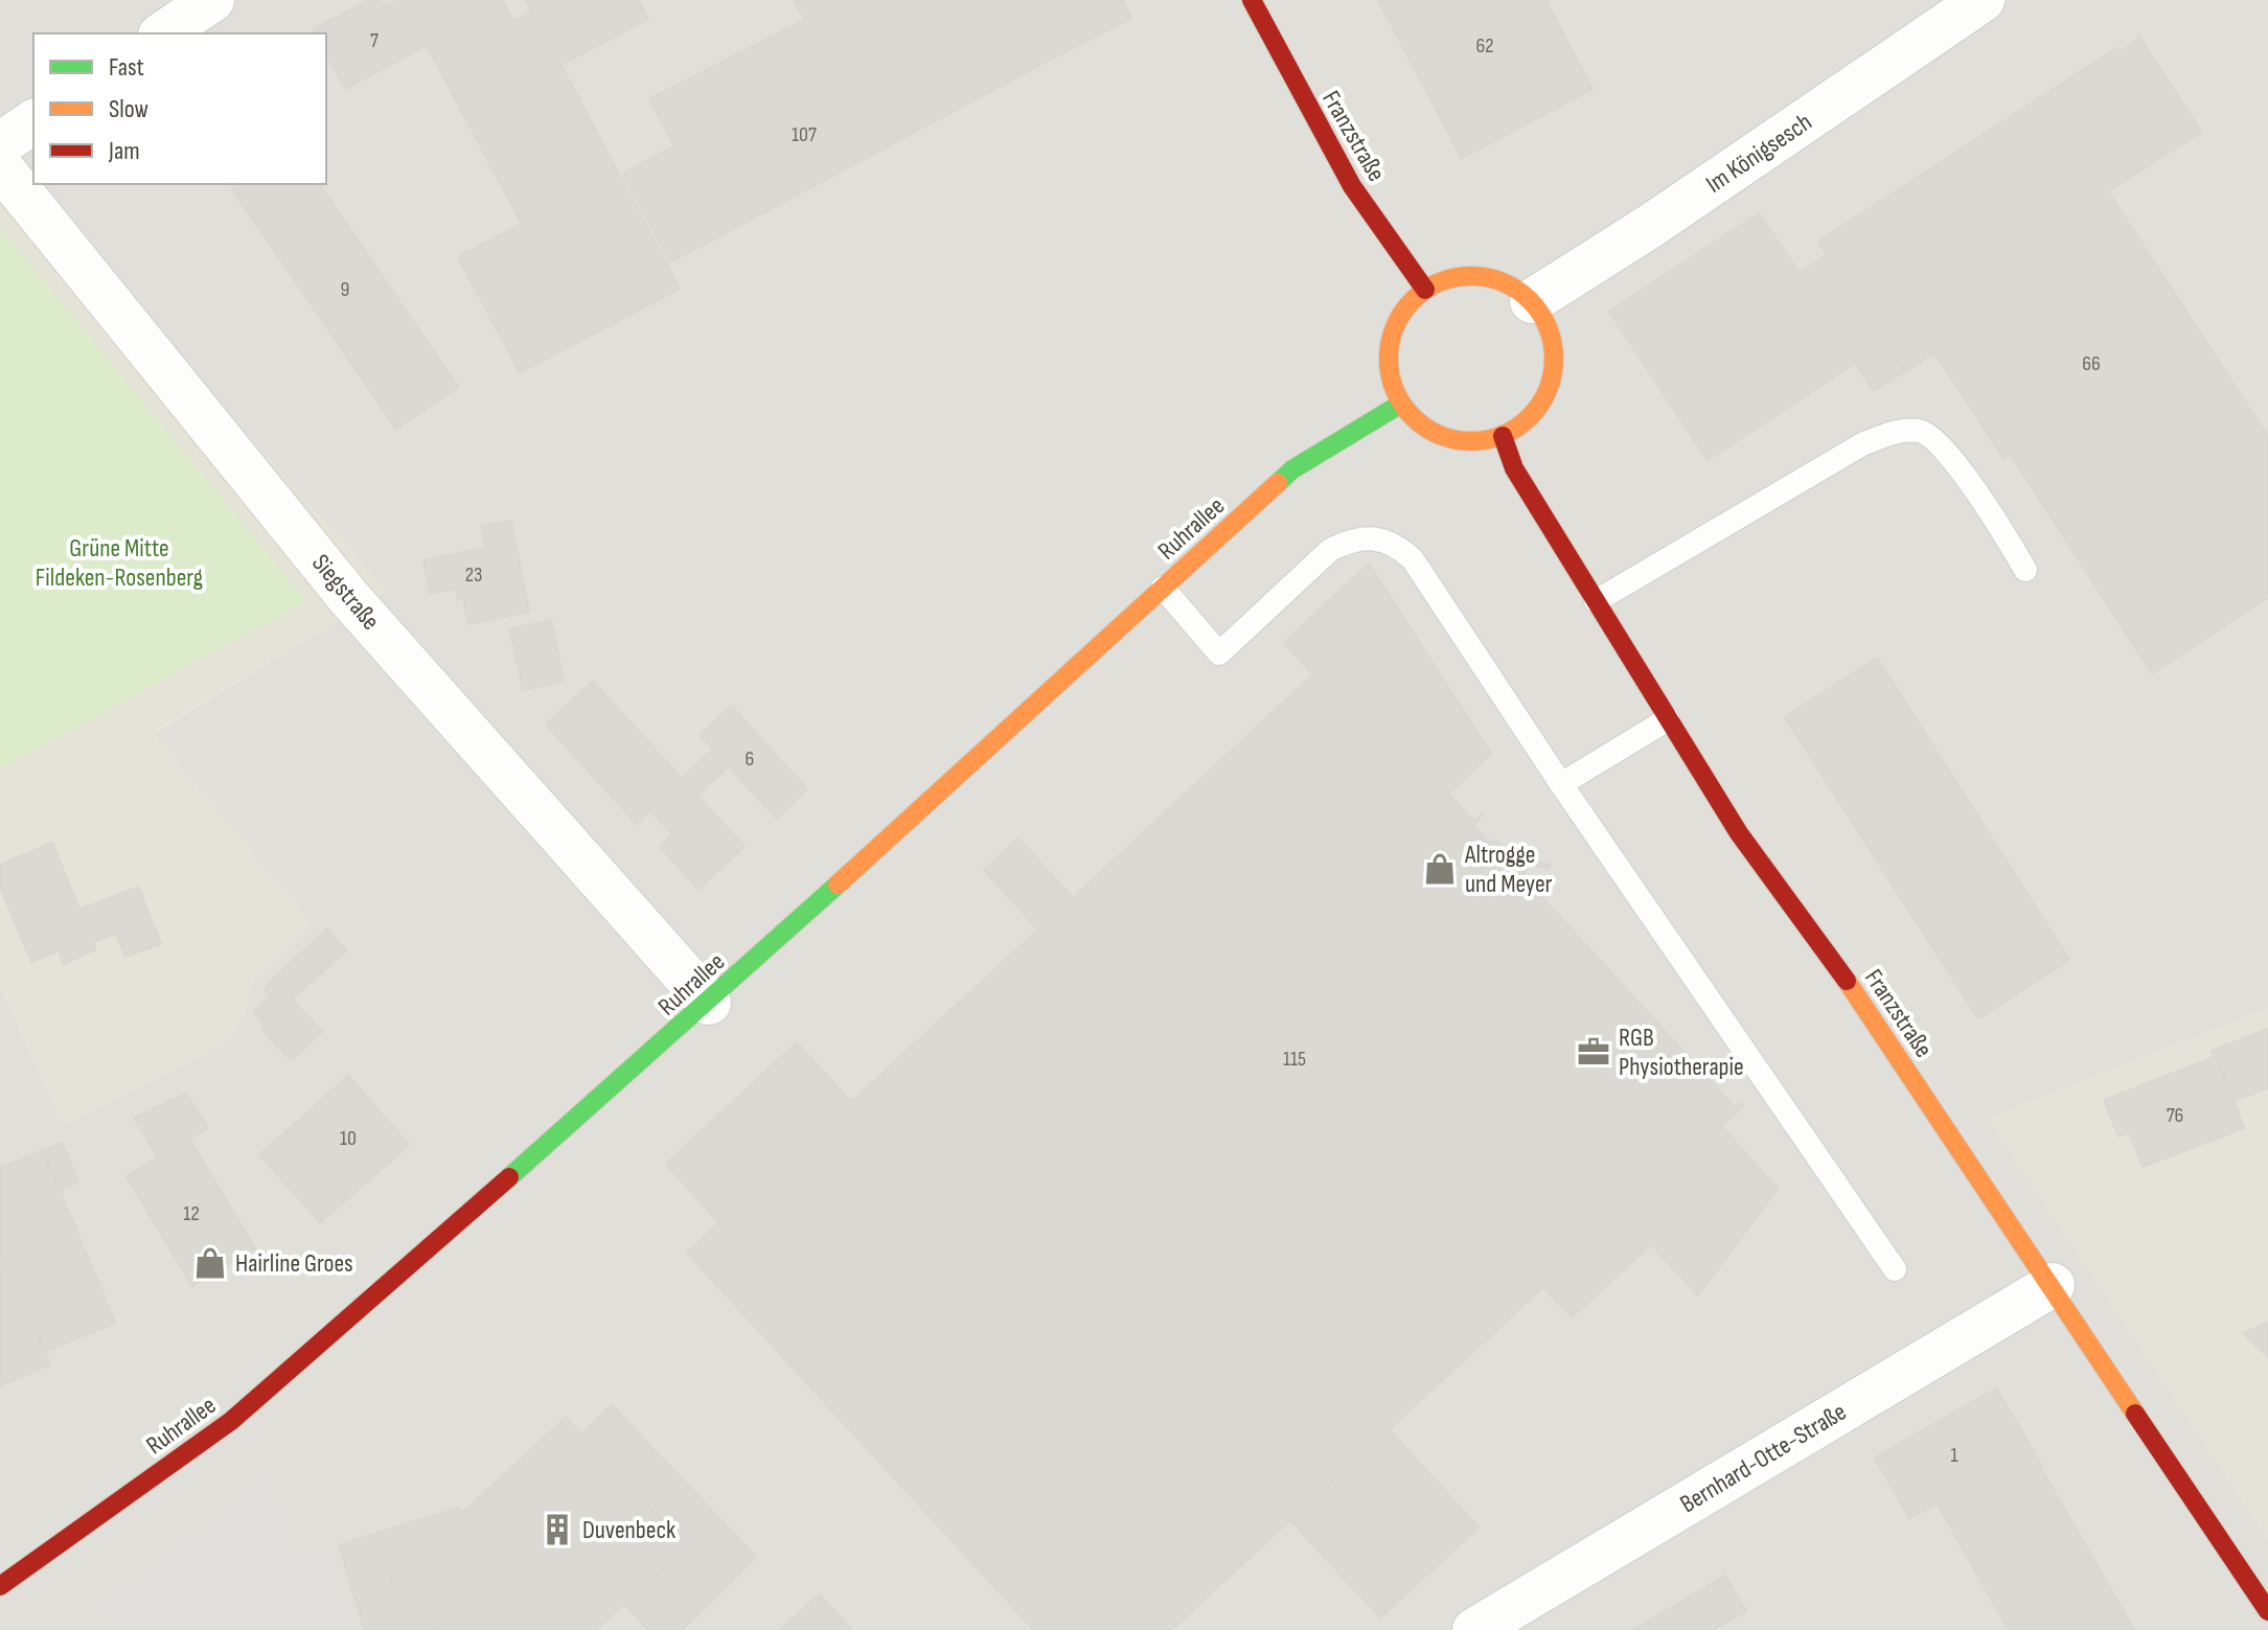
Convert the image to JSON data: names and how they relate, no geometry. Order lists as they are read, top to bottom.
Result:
{
  "streets": {
    "street": [
      "Franzstraße",
      "Im Königsesch",
      "Ruhrallee",
      "Siegstraße",
      "Bernhard-Otte-Straße"
    ]
  },
  "crossings": [
    ["Franzstraße", "Im Königsesch"],
    ["Franzstraße", "Ruhrallee"],
    ["Franzstraße", "Bernhard-Otte-Straße"],
    ["Im Königsesch", "Ruhrallee"],
    ["Ruhrallee", "Siegstraße"]
  ],
  "parks": ["Grüne Mitte Fildeken-Rosenberg"],
  "places": {
    "shop": ["Altrogge und Meyer", "Hairline Groes"],
    "office": ["RGB Physiotherapie"],
    "building": ["Duvenbeck"]
  },
  "house_numbers": [
    "7",
    "62",
    "107",
    "9",
    "66",
    "23",
    "6",
    "115",
    "76",
    "10",
    "12",
    "1"
  ],
  "legend": ["Fast", "Slow", "Jam"]
}
